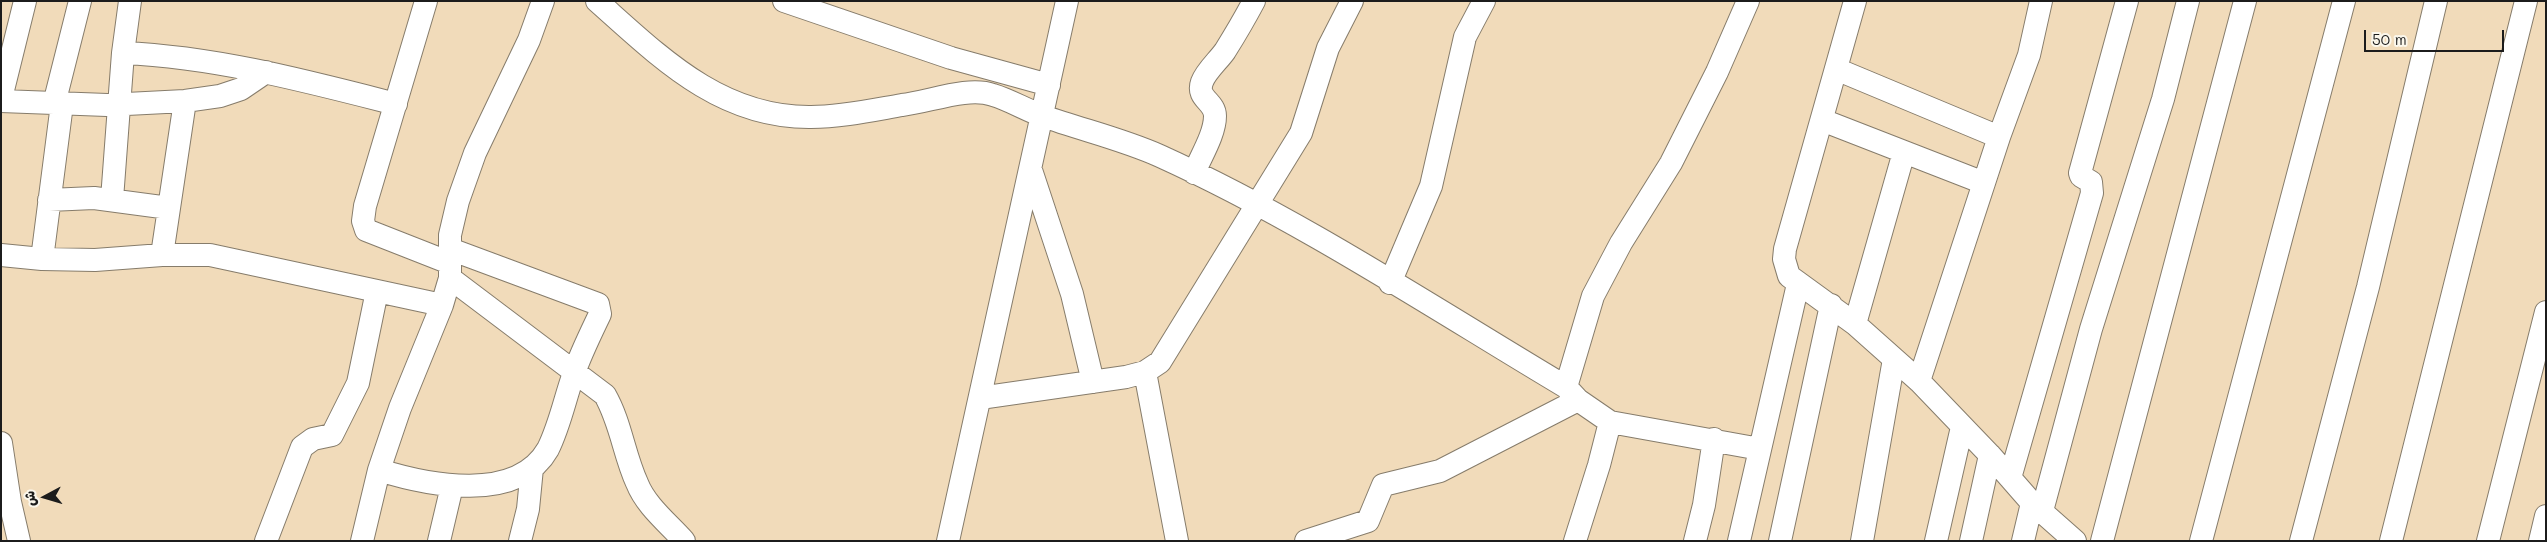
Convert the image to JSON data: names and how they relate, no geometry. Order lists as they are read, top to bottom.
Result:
{
  "scale_bar": "50 m",
  "north": "left"
}
